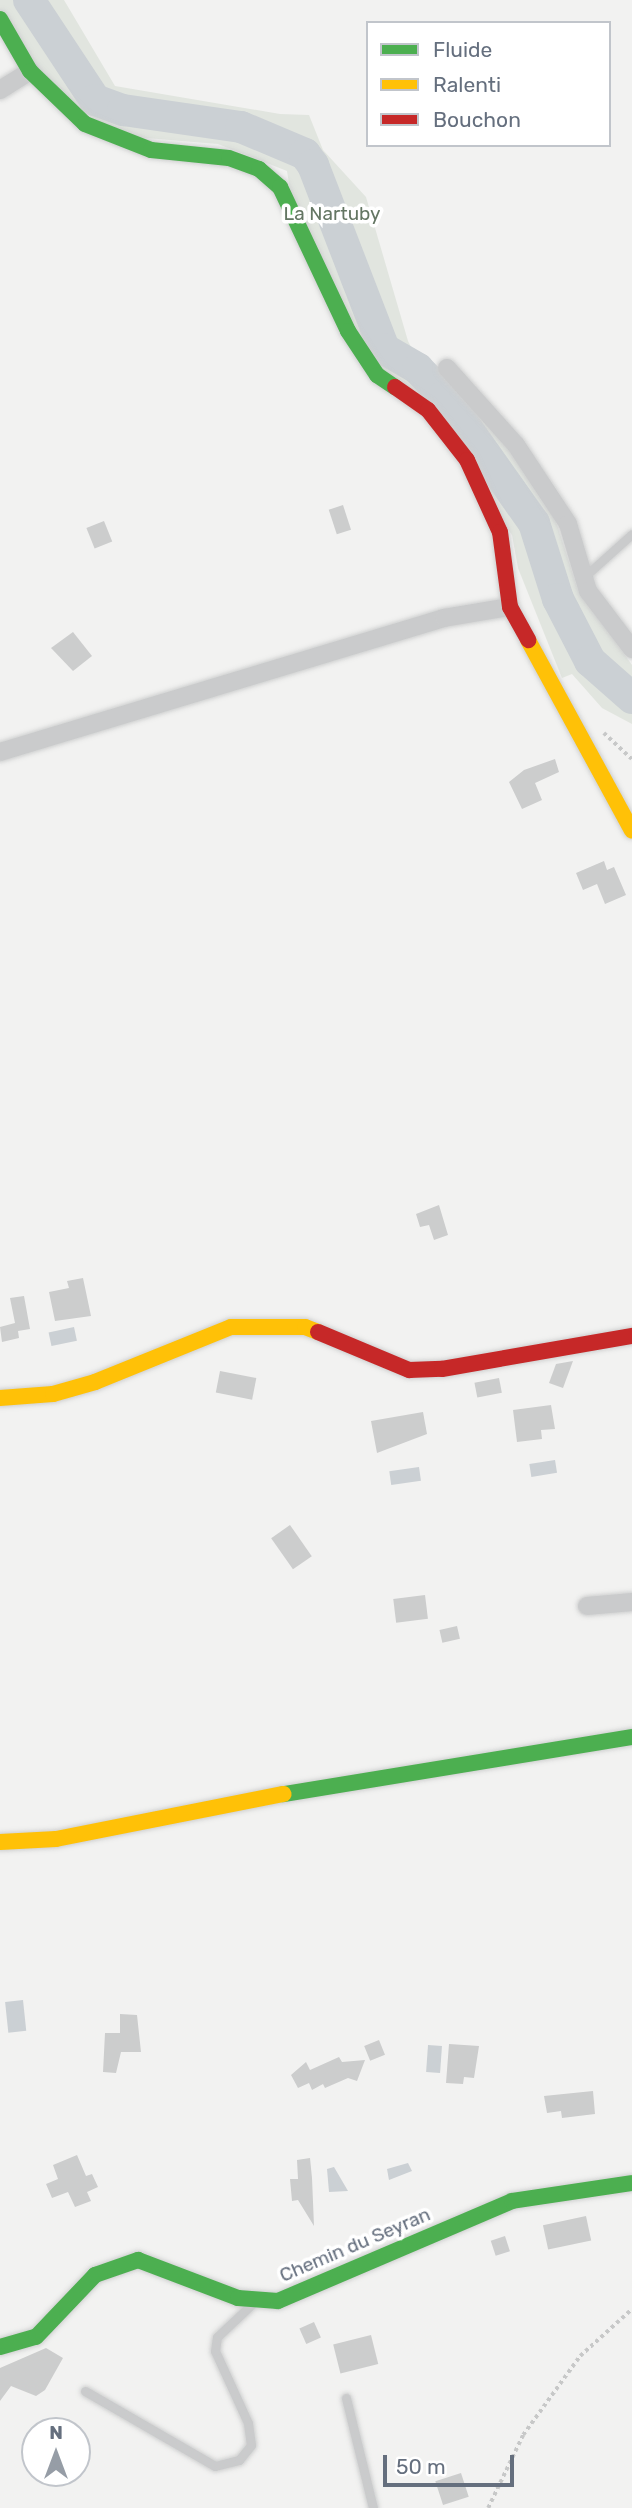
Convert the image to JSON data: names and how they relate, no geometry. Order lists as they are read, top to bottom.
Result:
{
  "streets": {
    "street": ["Chemin du Seyran"]
  },
  "parks": ["La Nartuby"],
  "legend": ["Fluide", "Ralenti", "Bouchon"],
  "scale_bar": "50 m",
  "north": "top"
}
